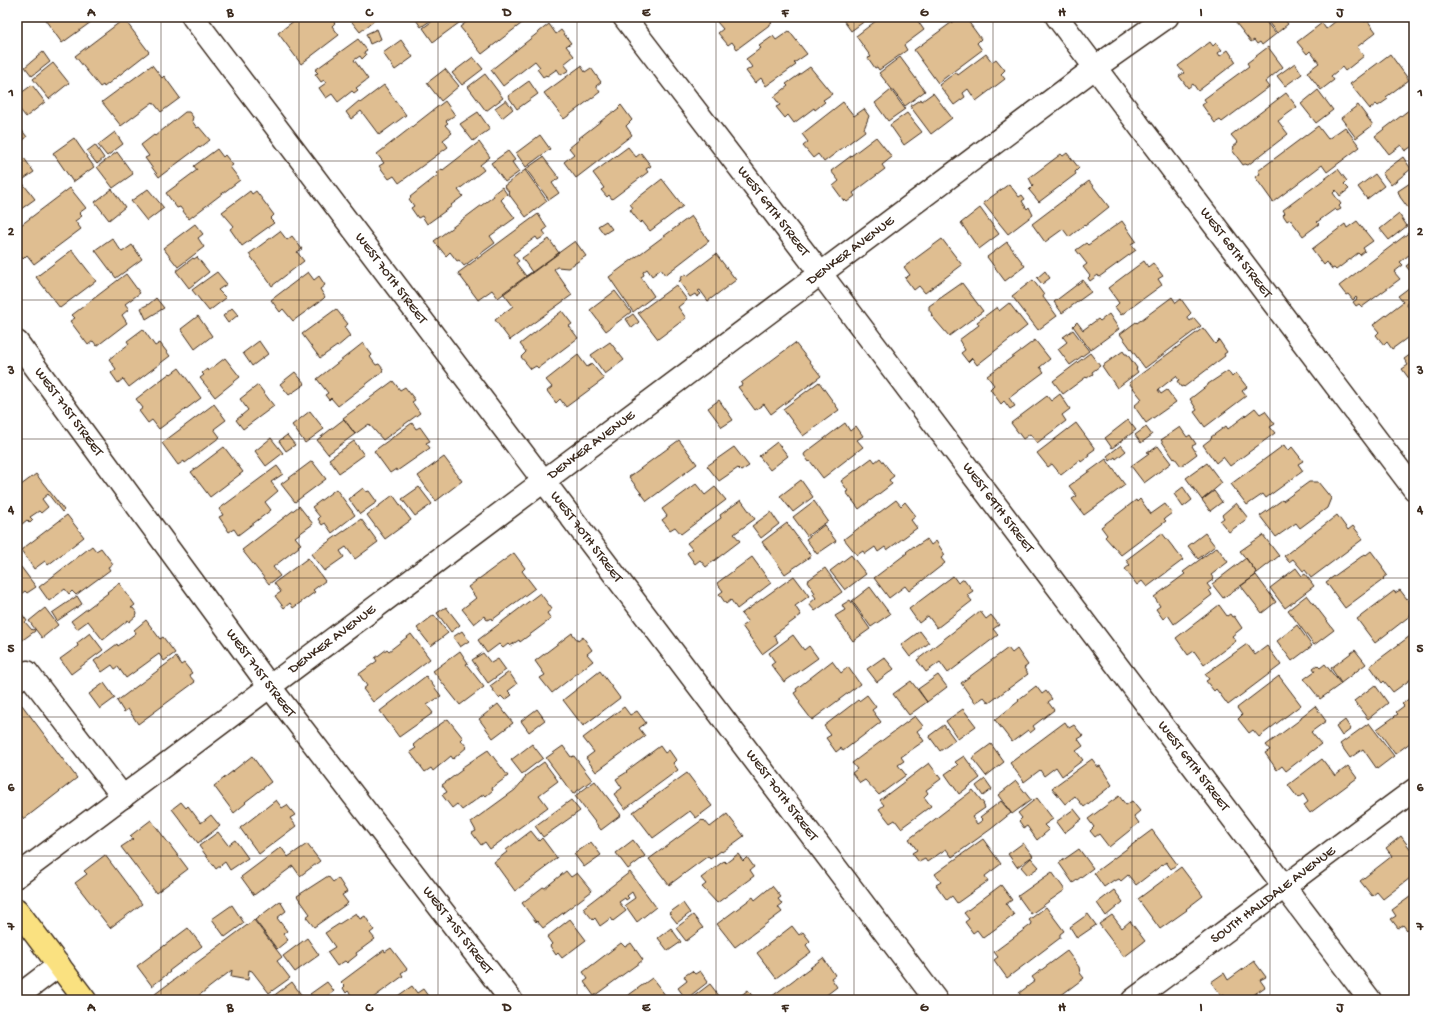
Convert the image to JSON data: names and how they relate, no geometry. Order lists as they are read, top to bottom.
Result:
{
  "streets": {
    "street": [
      "WEST 69TH STREET",
      "DENKER AVENUE",
      "WEST 68TH STREET",
      "WEST 70TH STREET",
      "WEST 71ST STREET",
      "SOUTH HALLDALE AVENUE"
    ]
  },
  "crossings": [
    ["WEST 69TH STREET", "DENKER AVENUE"],
    ["WEST 69TH STREET", "SOUTH HALLDALE AVENUE"],
    ["DENKER AVENUE", "WEST 68TH STREET"],
    ["DENKER AVENUE", "WEST 70TH STREET"],
    ["DENKER AVENUE", "WEST 71ST STREET"]
  ],
  "grid": {
    "columns": [
      "A",
      "B",
      "C",
      "D",
      "E",
      "F",
      "G",
      "H",
      "I",
      "J"
    ],
    "rows": [
      "1",
      "2",
      "3",
      "4",
      "5",
      "6",
      "7"
    ]
  }
}
